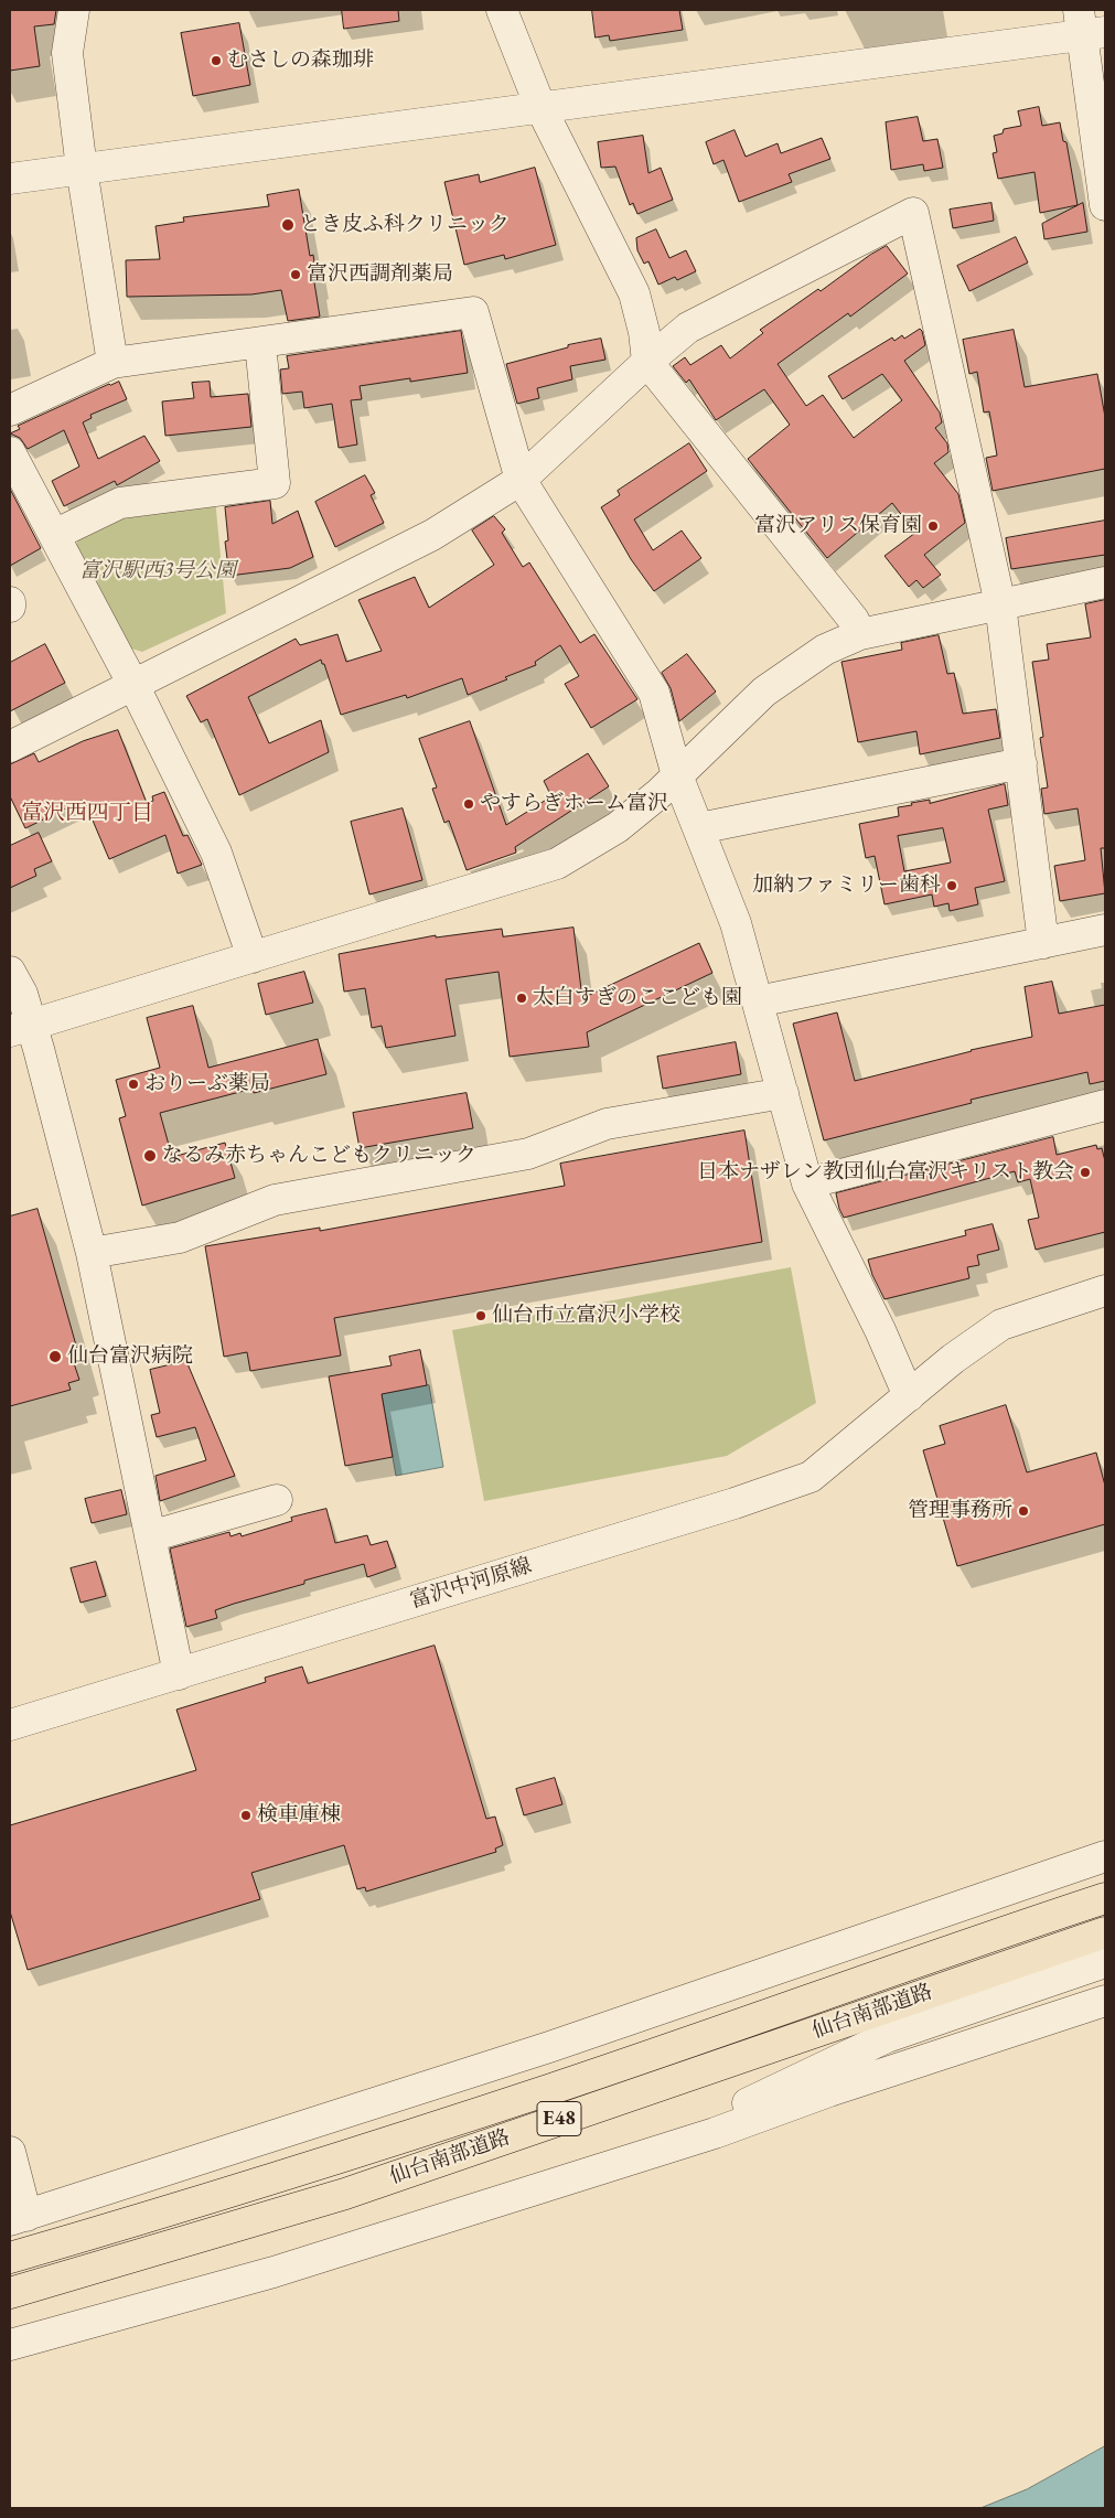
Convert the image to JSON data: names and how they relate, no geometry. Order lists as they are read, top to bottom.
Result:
{
  "streets": {
    "highway": ["仙台南部道路", "E48"],
    "street": ["富沢中河原線"]
  },
  "districts": ["富沢西四丁目"],
  "parks": ["富沢駅西3号公園"],
  "places": [
    "むさしの森珈琲",
    "とき皮ふ科クリニック",
    "富沢西調剤薬局",
    "富沢アリス保育園",
    "やすらぎホーム富沢",
    "加納ファミリー歯科",
    "太白すぎのここども園",
    "おりーぶ薬局",
    "なるみ赤ちゃんこどもクリニック",
    "日本ナザレン教団仙台富沢キリスト教会",
    "仙台市立富沢小学校",
    "仙台富沢病院",
    "管理事務所",
    "検車庫棟"
  ]
}
